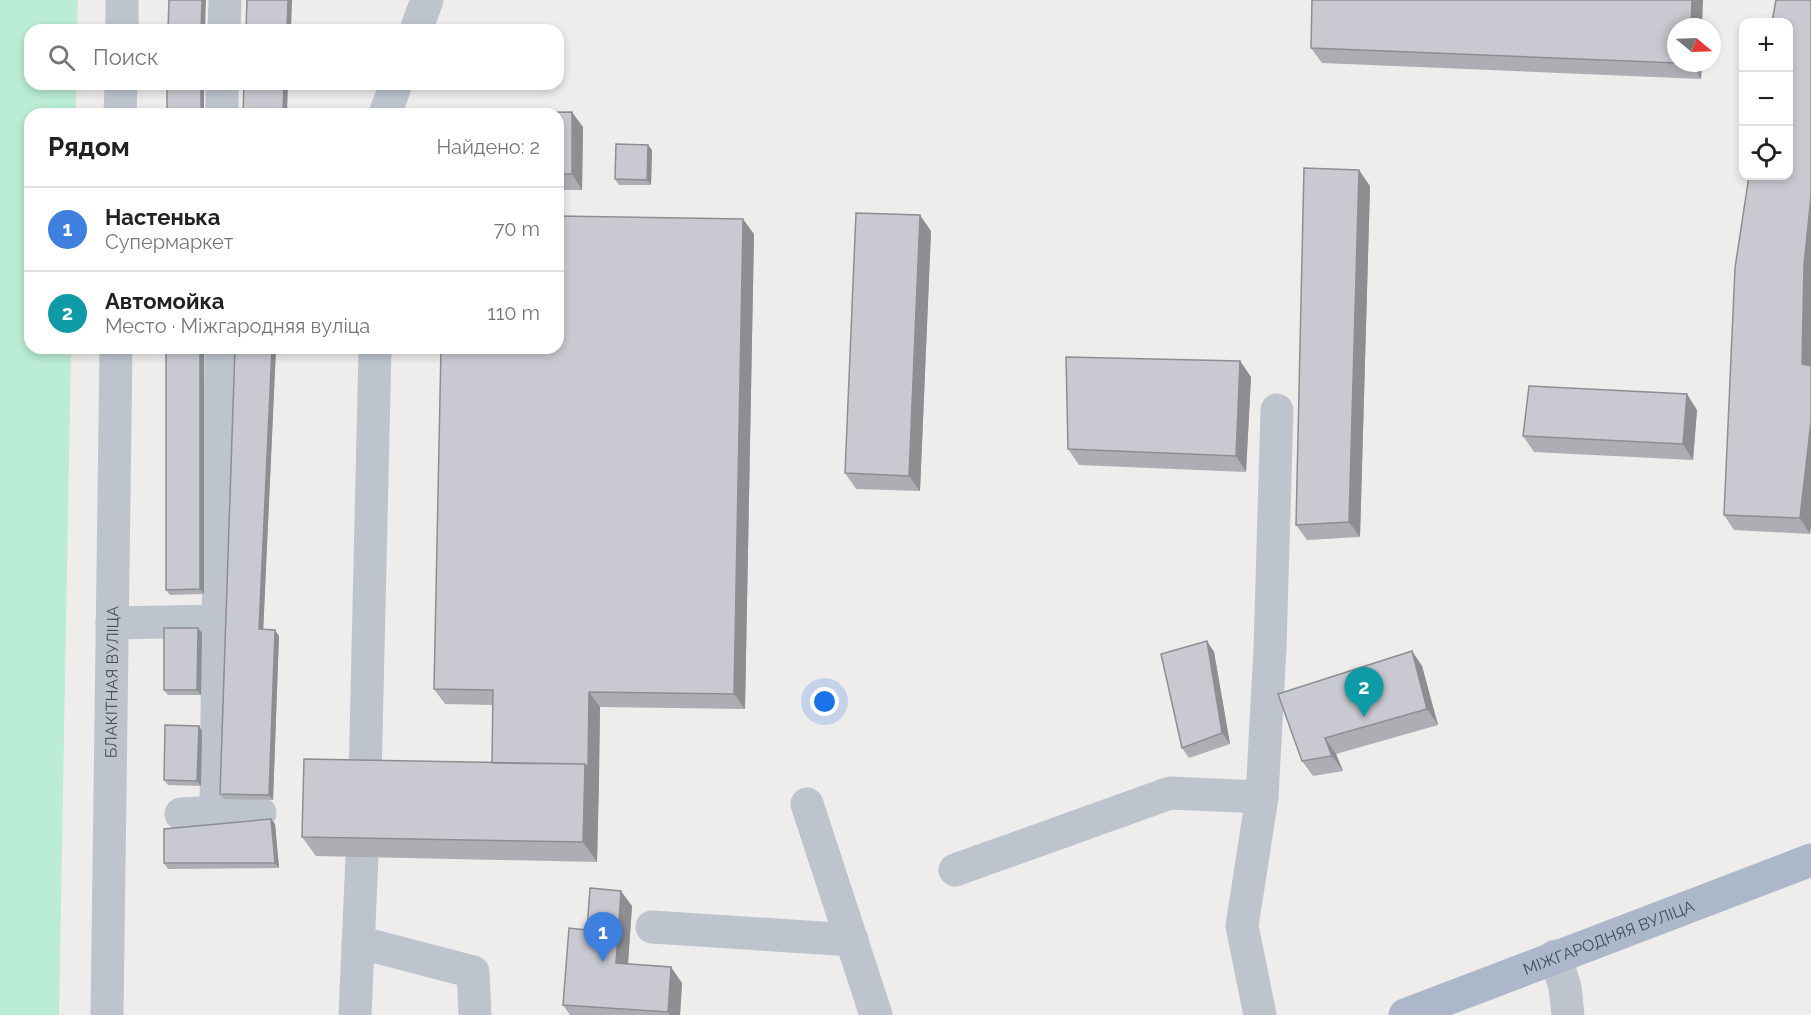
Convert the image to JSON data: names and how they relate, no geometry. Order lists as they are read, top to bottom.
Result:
{
  "streets": {
    "main road": ["МІЖГАРОДНЯЯ ВУЛІЦА"],
    "street": ["БЛАКІТНАЯ ВУЛІЦА"]
  },
  "north": "right",
  "page": {
    "map_buttons": ["+", "−"],
    "search": "Поиск",
    "heading": ["Рядом", "Найдено: 2"],
    "list": [
      {
        "mark": "1",
        "name": "Настенька",
        "note": "Супермаркет",
        "value": "70 m"
      },
      {
        "mark": "2",
        "name": "Автомойка",
        "note": "Место · Міжгародняя вуліца",
        "value": "110 m"
      }
    ],
    "pins": ["2", "1"]
  }
}
